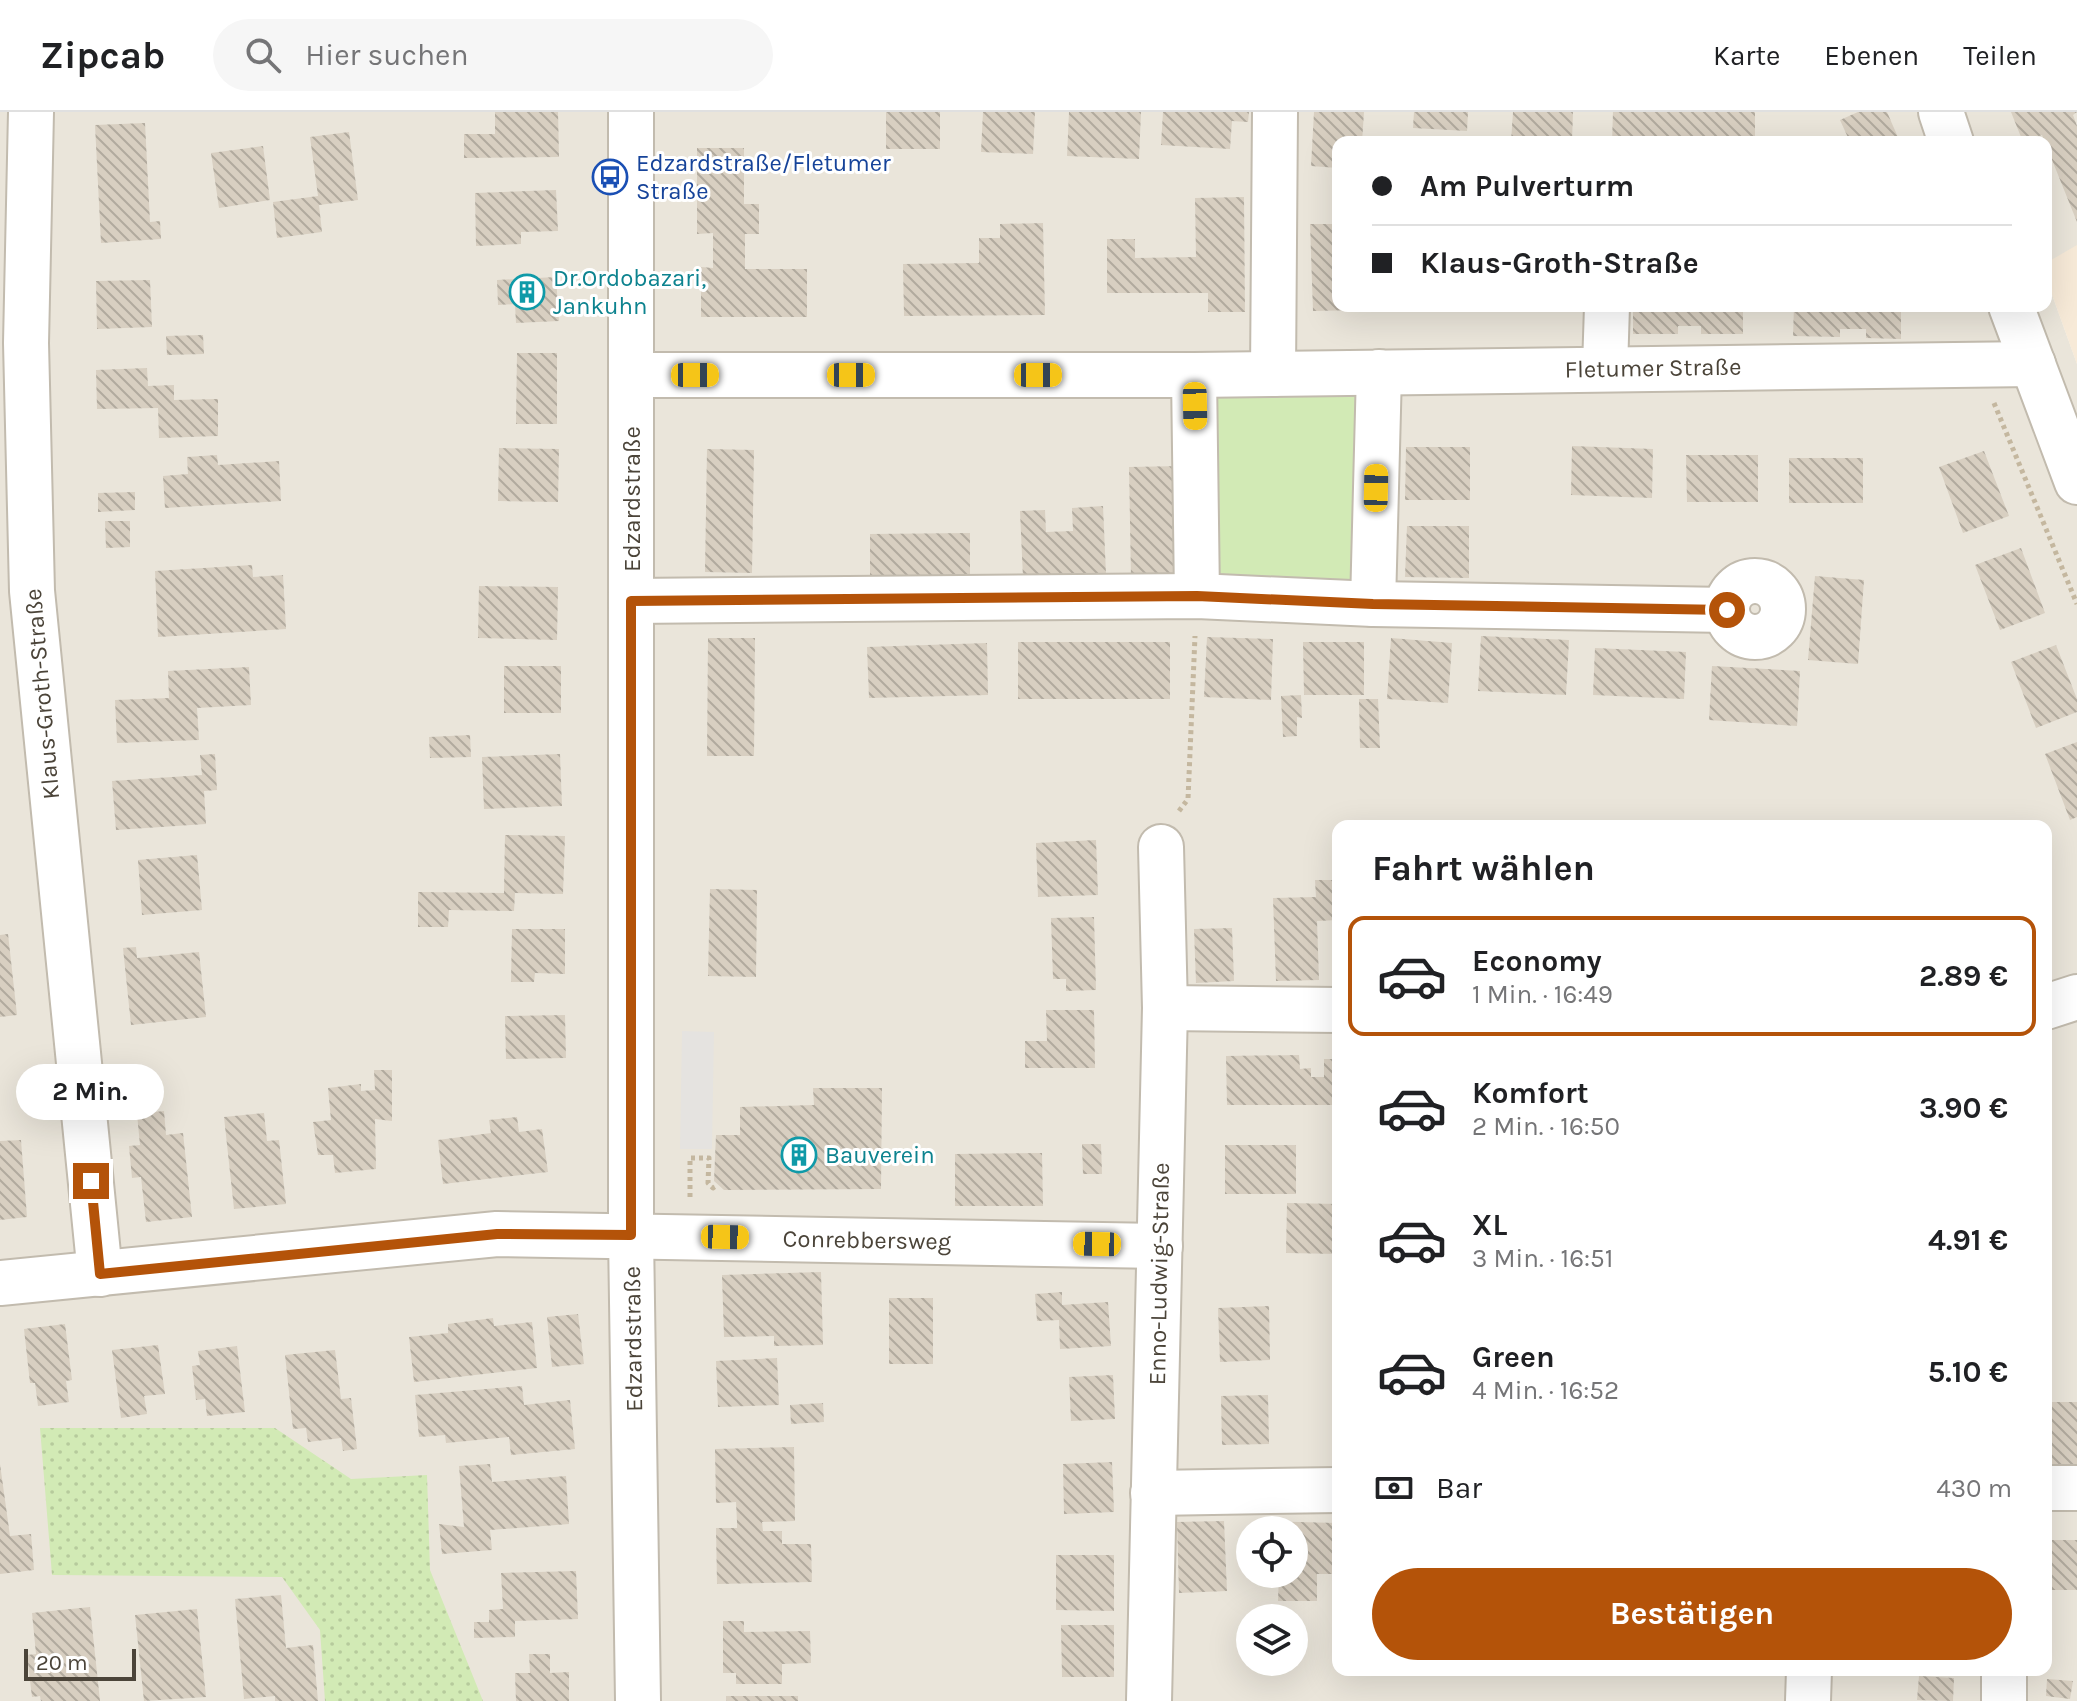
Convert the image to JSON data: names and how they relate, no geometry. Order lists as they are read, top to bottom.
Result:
{
  "streets": {
    "street": [
      "Fletumer Straße",
      "Edzardstraße",
      "Klaus-Groth-Straße",
      "Conrebbersweg",
      "Enno-Ludwig-Straße"
    ]
  },
  "crossings": [
    ["Fletumer Straße", "Edzardstraße"],
    ["Edzardstraße", "Conrebbersweg"],
    ["Klaus-Groth-Straße", "Conrebbersweg"],
    ["Conrebbersweg", "Enno-Ludwig-Straße"]
  ],
  "places": {
    "bus stop": ["Edzardstraße/Fletumer Straße"],
    "building": ["Dr.Ordobazari, Jankuhn", "Bauverein"]
  },
  "scale_bar": "20 m",
  "page": {
    "header": "Zipcab",
    "search": "Hier suchen",
    "nav": ["Karte", "Ebenen", "Teilen"],
    "banner": ["Am Pulverturm", "Klaus-Groth-Straße"],
    "heading": "Fahrt wählen",
    "list": [
      {
        "name": "Economy",
        "note": "1 Min. · 16:49",
        "value": "2.89 €"
      },
      {
        "name": "Komfort",
        "note": "2 Min. · 16:50",
        "value": "3.90 €"
      },
      {
        "name": "XL",
        "note": "3 Min. · 16:51",
        "value": "4.91 €"
      },
      {
        "name": "Green",
        "note": "4 Min. · 16:52",
        "value": "5.10 €"
      }
    ],
    "bubble": "2 Min.",
    "pay": ["Bar", "430 m"],
    "buttons": "Bestätigen",
    "scale": "20 m"
  }
}
